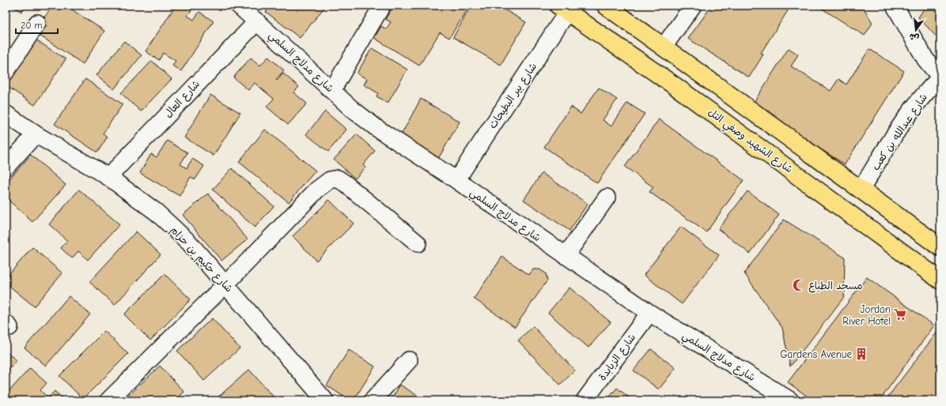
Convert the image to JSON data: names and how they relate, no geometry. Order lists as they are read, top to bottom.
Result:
{
  "streets": {
    "main road": ["شارع الشهيد وصفي التل"],
    "street": [
      "شارع مدلاج السلمي",
      "شارع بير البطيحات",
      "شارع العال",
      "شارع عبدالله بن كعب",
      "شارع حكيم بن حزام",
      "شارع الزبابدة"
    ]
  },
  "crossings": [
    ["شارع مدلاج السلمي", "شارع بير البطيحات"],
    ["شارع مدلاج السلمي", "شارع العال"],
    ["شارع مدلاج السلمي", "شارع الزبابدة"],
    ["شارع بير البطيحات", "شارع الشهيد وصفي التل"],
    ["شارع العال", "شارع حكيم بن حزام"]
  ],
  "places": {
    "mosque": ["مسجد الطباع"],
    "supermarket": ["Jordan River Hotel"],
    "building": ["Gardens Avenue"]
  },
  "scale_bar": "20 m",
  "north": "bottom"
}
